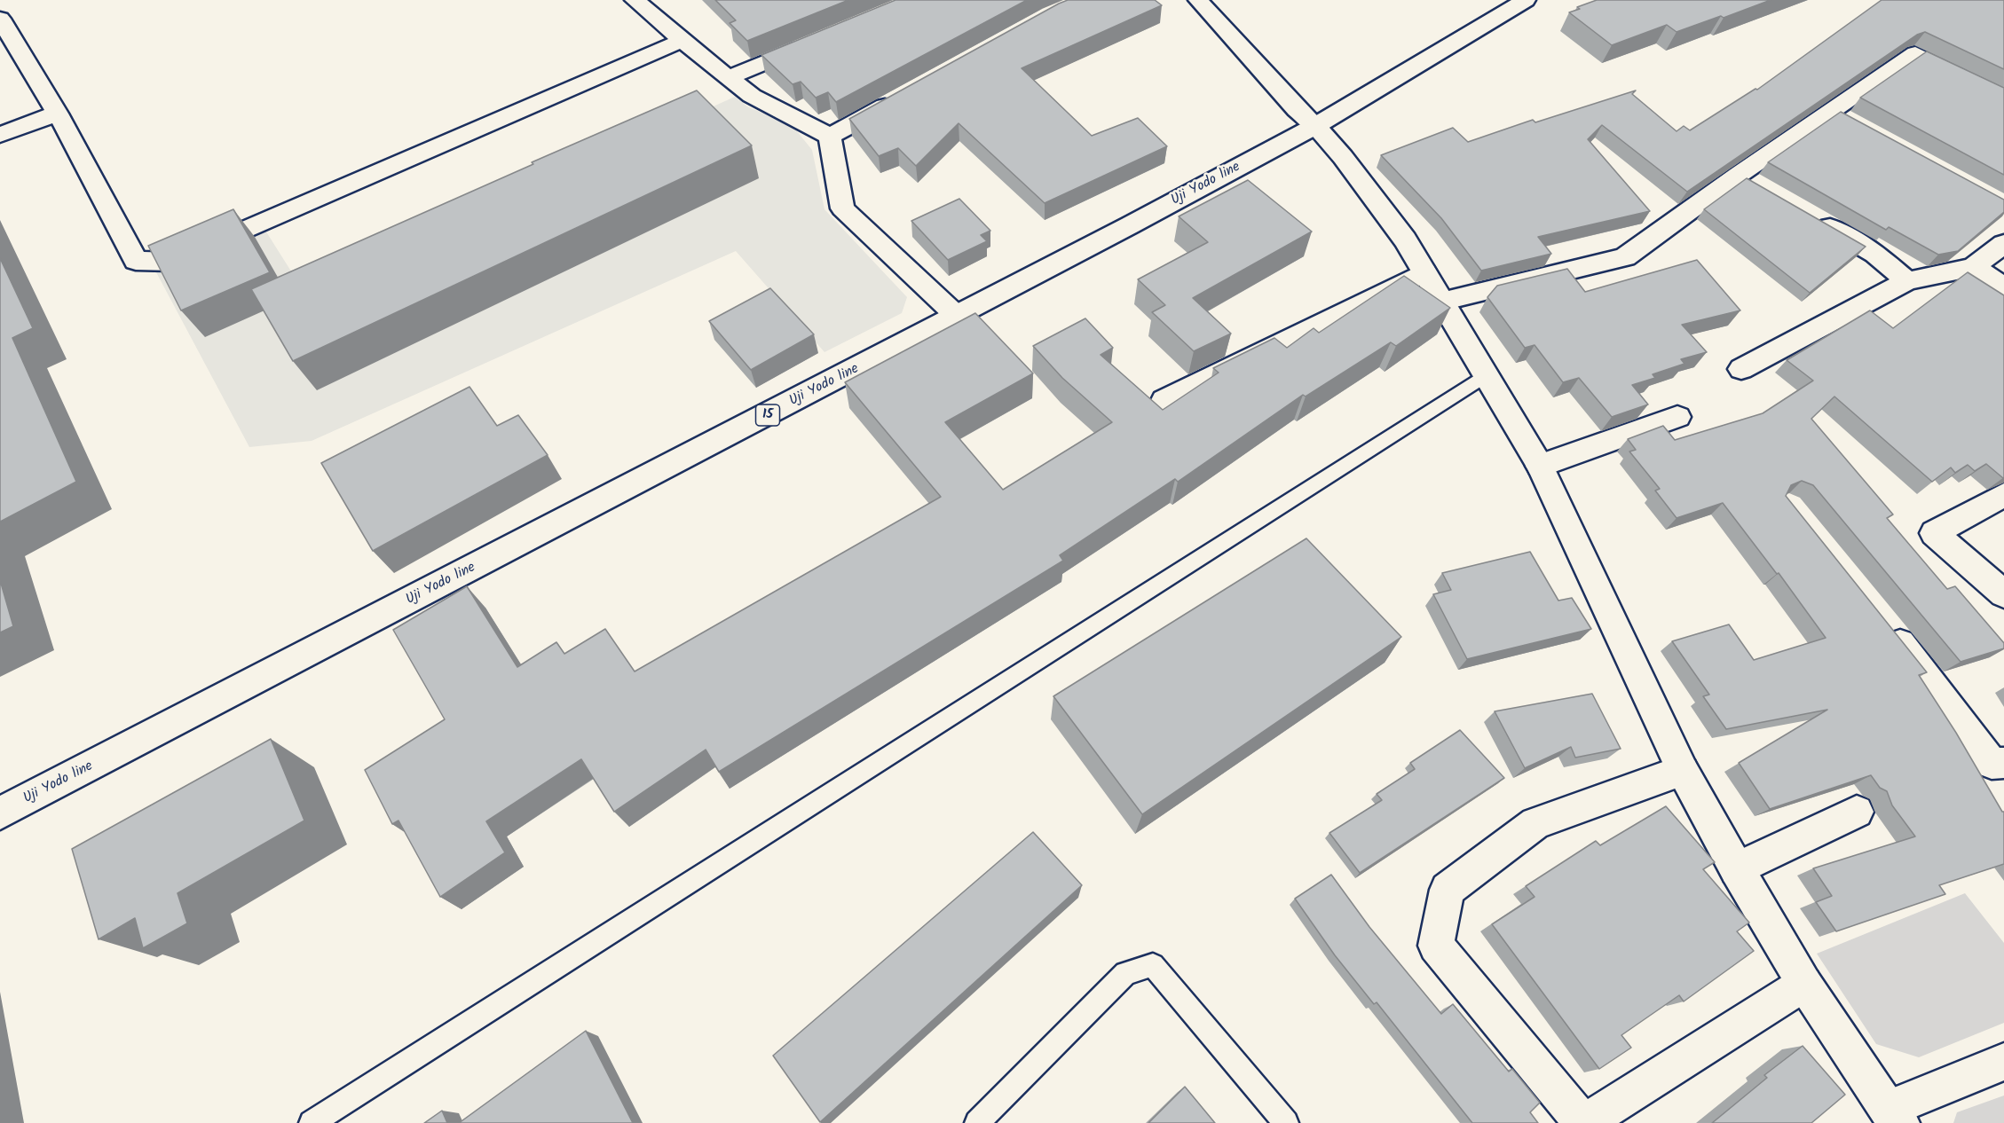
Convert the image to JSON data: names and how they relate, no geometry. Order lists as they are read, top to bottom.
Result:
{
  "streets": {
    "street": ["Uji Yodo line", "15"]
  }
}
